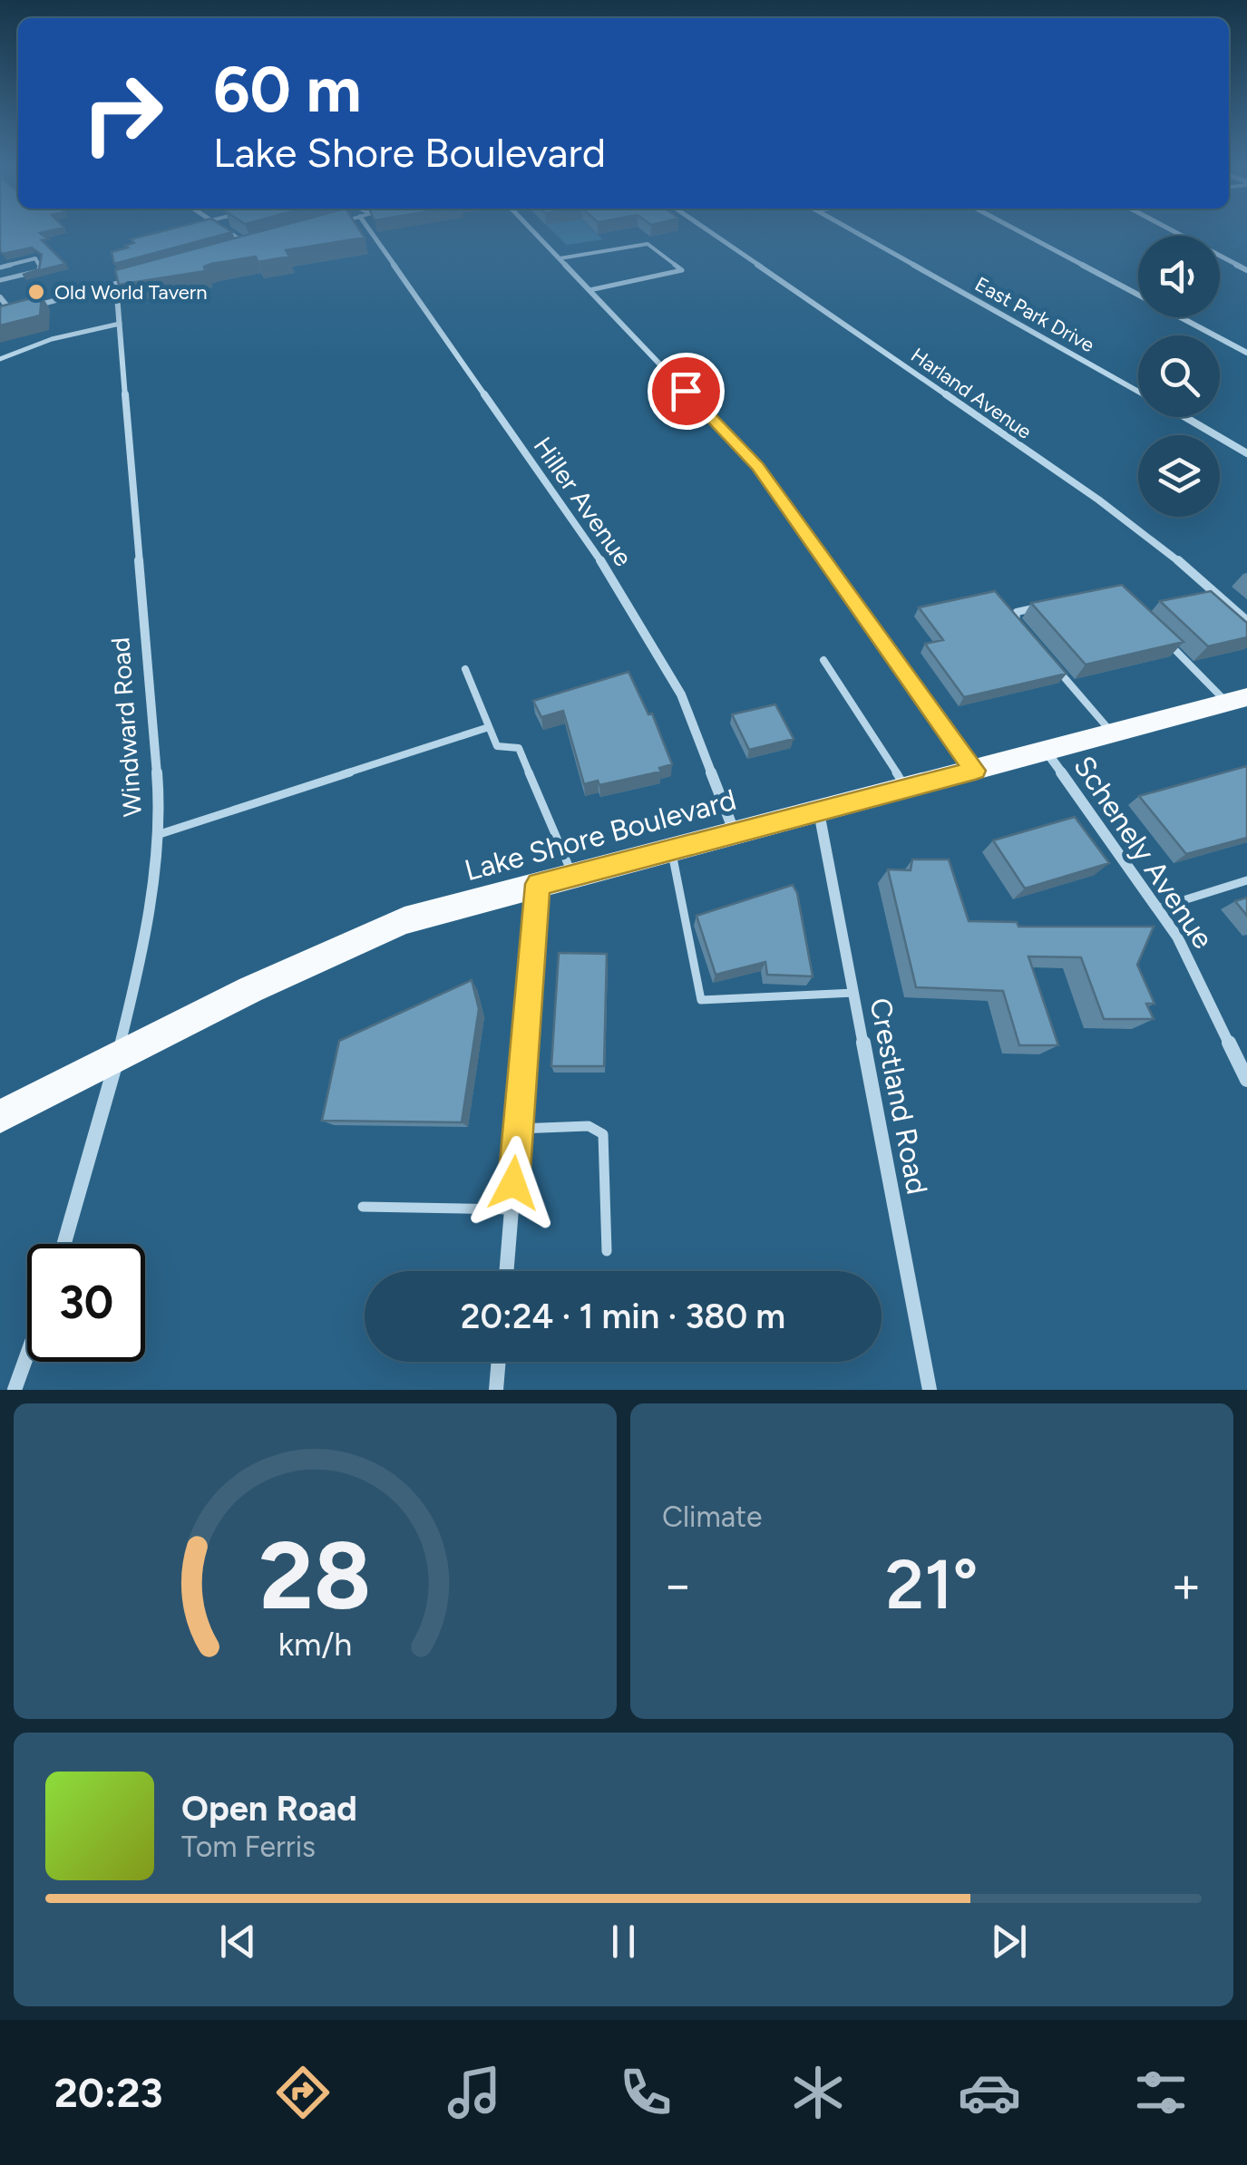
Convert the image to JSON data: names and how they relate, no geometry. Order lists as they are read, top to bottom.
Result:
{
  "streets": {
    "main road": ["Lake Shore Boulevard"],
    "street": [
      "East Park Drive",
      "Harland Avenue",
      "Hiller Avenue",
      "Windward Road",
      "Schenely Avenue",
      "Crestland Road"
    ]
  },
  "crossings": [
    ["Hiller Avenue", "Lake Shore Boulevard"],
    ["Windward Road", "Lake Shore Boulevard"],
    ["Lake Shore Boulevard", "Schenely Avenue"],
    ["Lake Shore Boulevard", "Crestland Road"]
  ],
  "places": ["Old World Tavern"],
  "page": {
    "turn": ["60 m", "Lake Shore Boulevard"],
    "limit": "30",
    "trip": "20:24 · 1 min · 380 m",
    "tile": "Climate",
    "heat": ["−", "21°", "+"],
    "song": ["Open Road", "Tom Ferris"],
    "tabs": "20:23",
    "gauge": ["28", "km/h"]
  }
}
